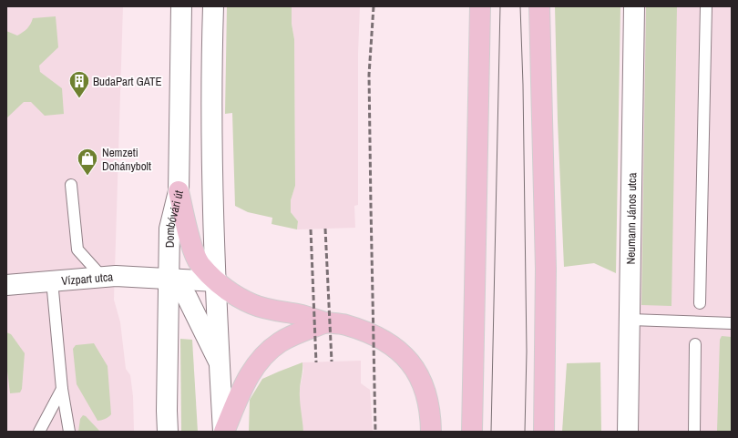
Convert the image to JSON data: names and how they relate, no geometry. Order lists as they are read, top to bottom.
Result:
{
  "streets": {
    "main road": ["Dombóvári út", "Neumann János utca", "Vízpart utca"]
  },
  "crossings": [
    ["Dombóvári út", "Vízpart utca"]
  ],
  "places": {
    "building": ["BudaPart GATE"],
    "shop": ["Nemzeti Dohánybolt"]
  }
}
